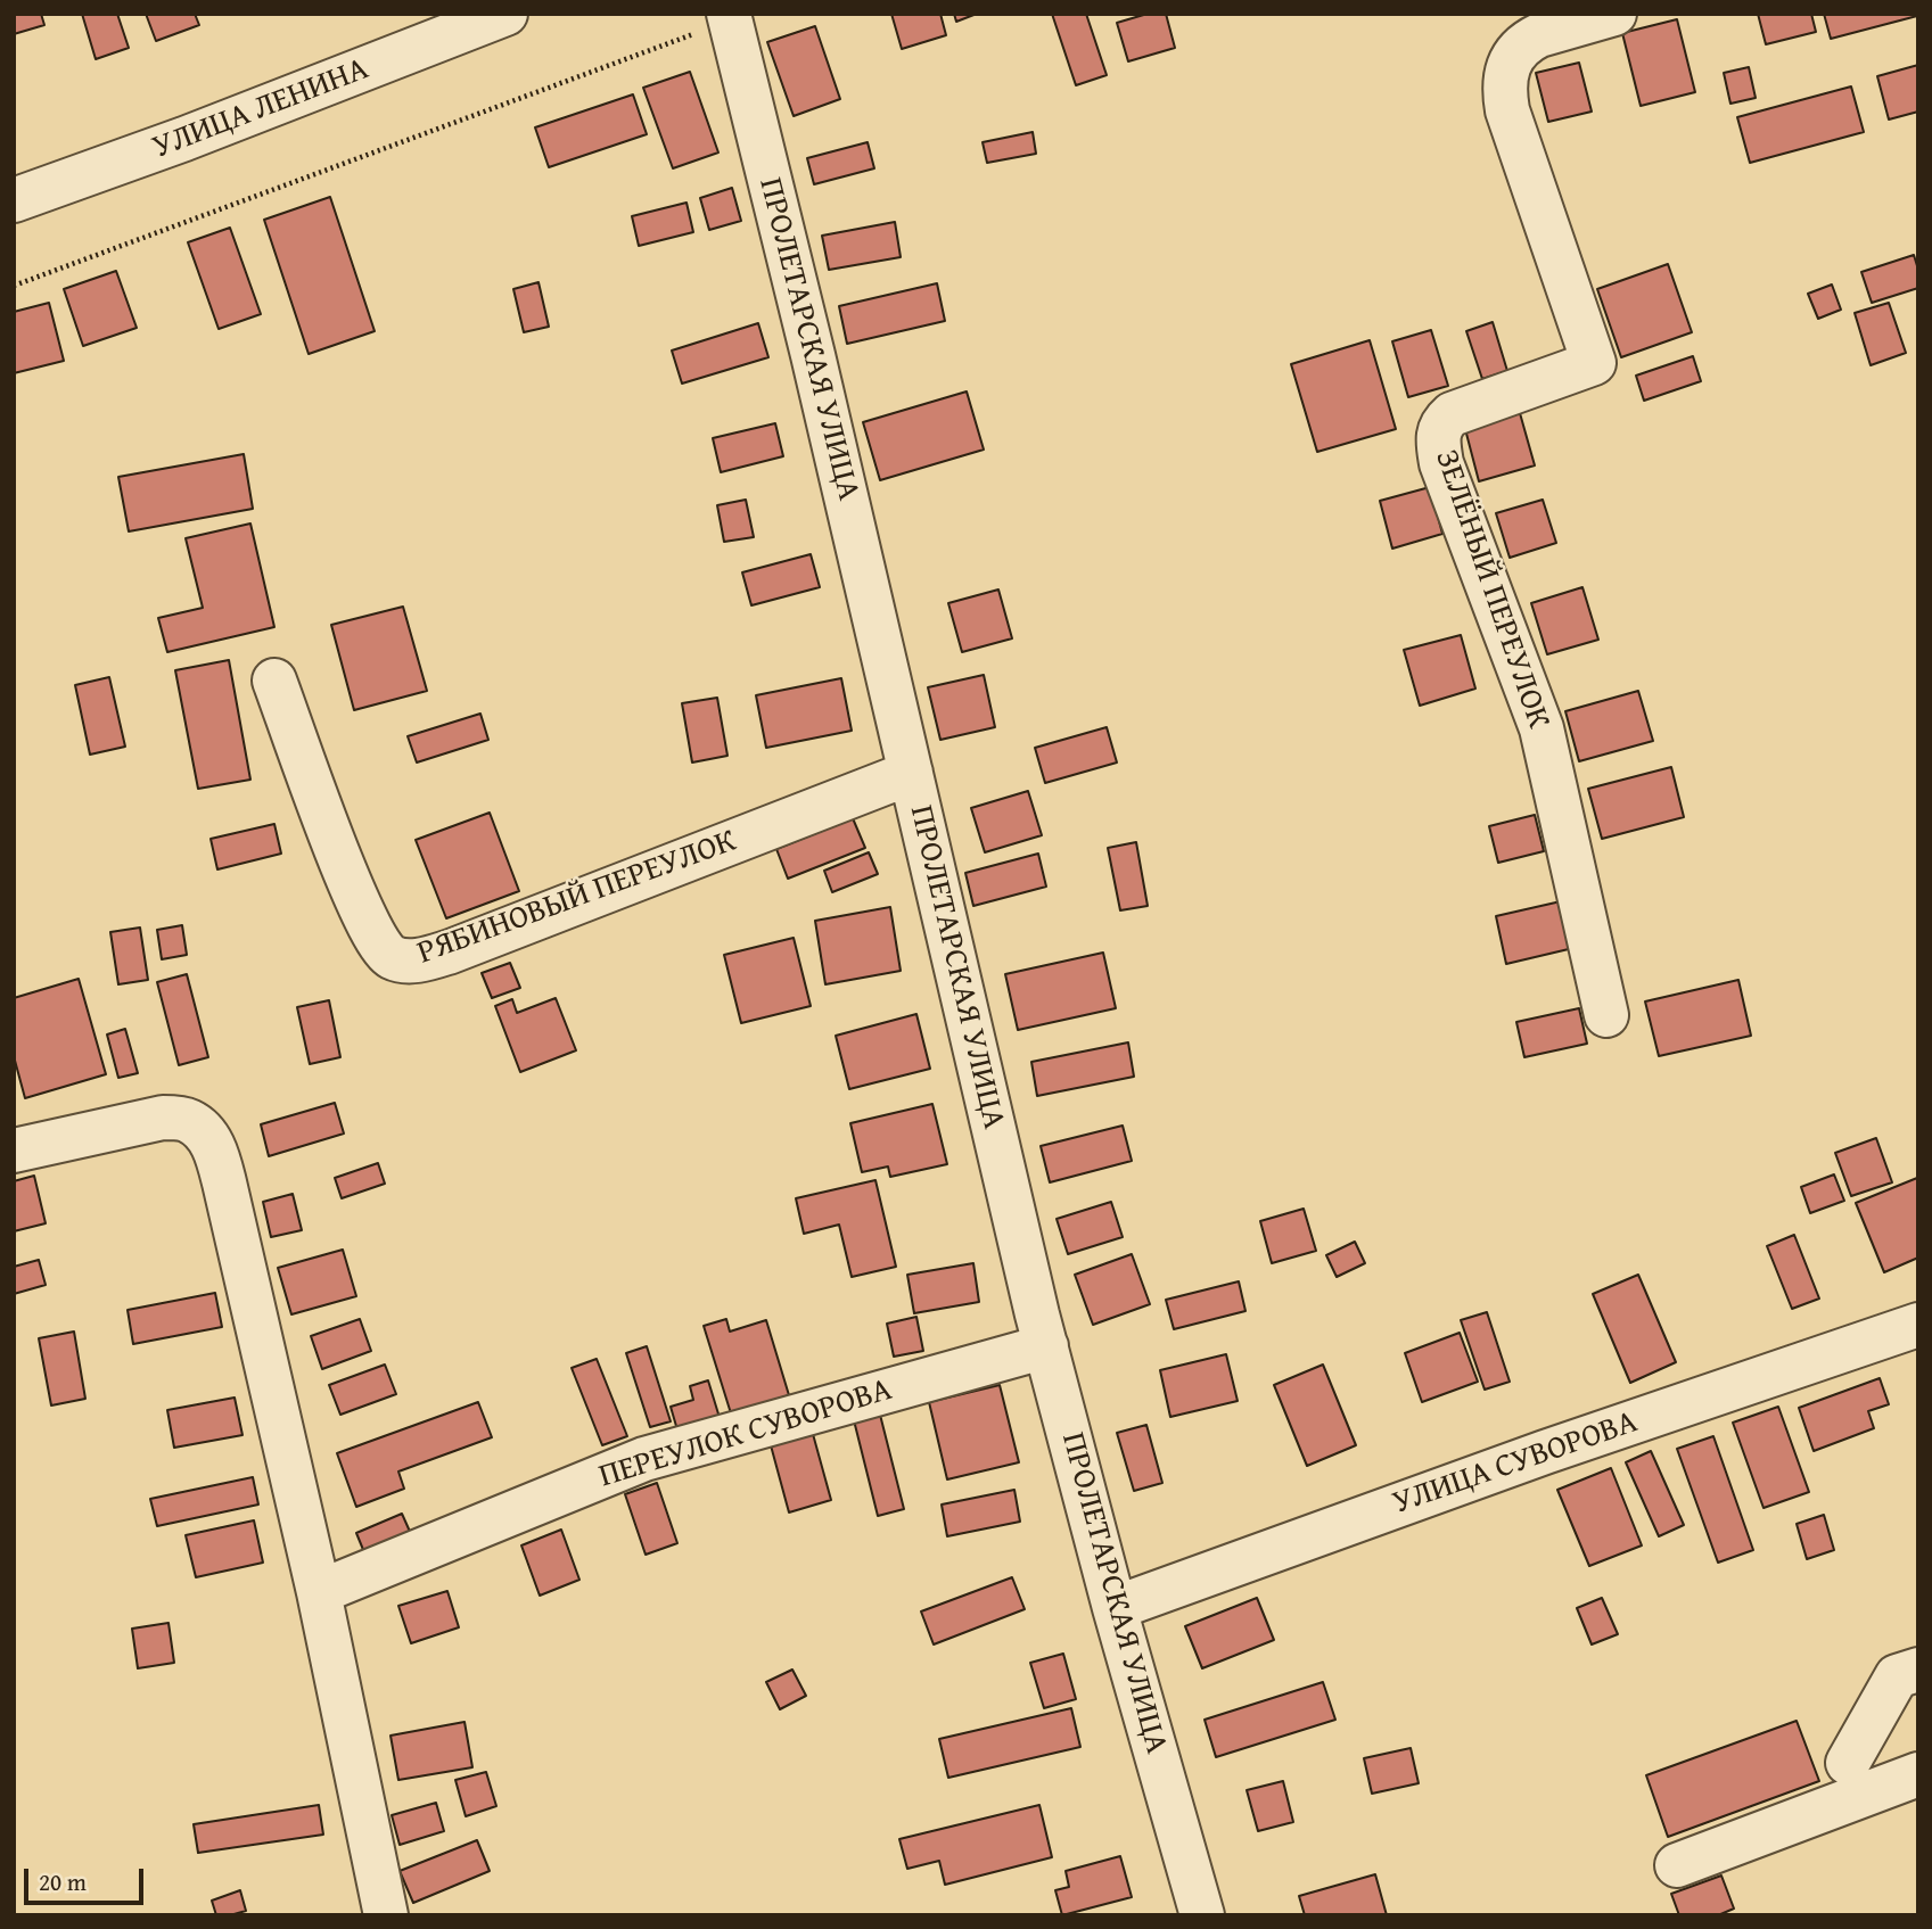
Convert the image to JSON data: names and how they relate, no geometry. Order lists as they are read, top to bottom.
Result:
{
  "streets": {
    "street": [
      "УЛИЦА ЛЕНИНА",
      "ПРОЛЕТАРСКАЯ УЛИЦА",
      "ЗЕЛЁНЫЙ ПЕРЕУЛОК",
      "РЯБИНОВЫЙ ПЕРЕУЛОК",
      "ПЕРЕУЛОК СУВОРОВА",
      "УЛИЦА СУВОРОВА"
    ]
  },
  "crossings": [
    ["ПРОЛЕТАРСКАЯ УЛИЦА", "РЯБИНОВЫЙ ПЕРЕУЛОК"],
    ["ПРОЛЕТАРСКАЯ УЛИЦА", "ПЕРЕУЛОК СУВОРОВА"],
    ["ПРОЛЕТАРСКАЯ УЛИЦА", "УЛИЦА СУВОРОВА"]
  ],
  "scale_bar": "20 m"
}
